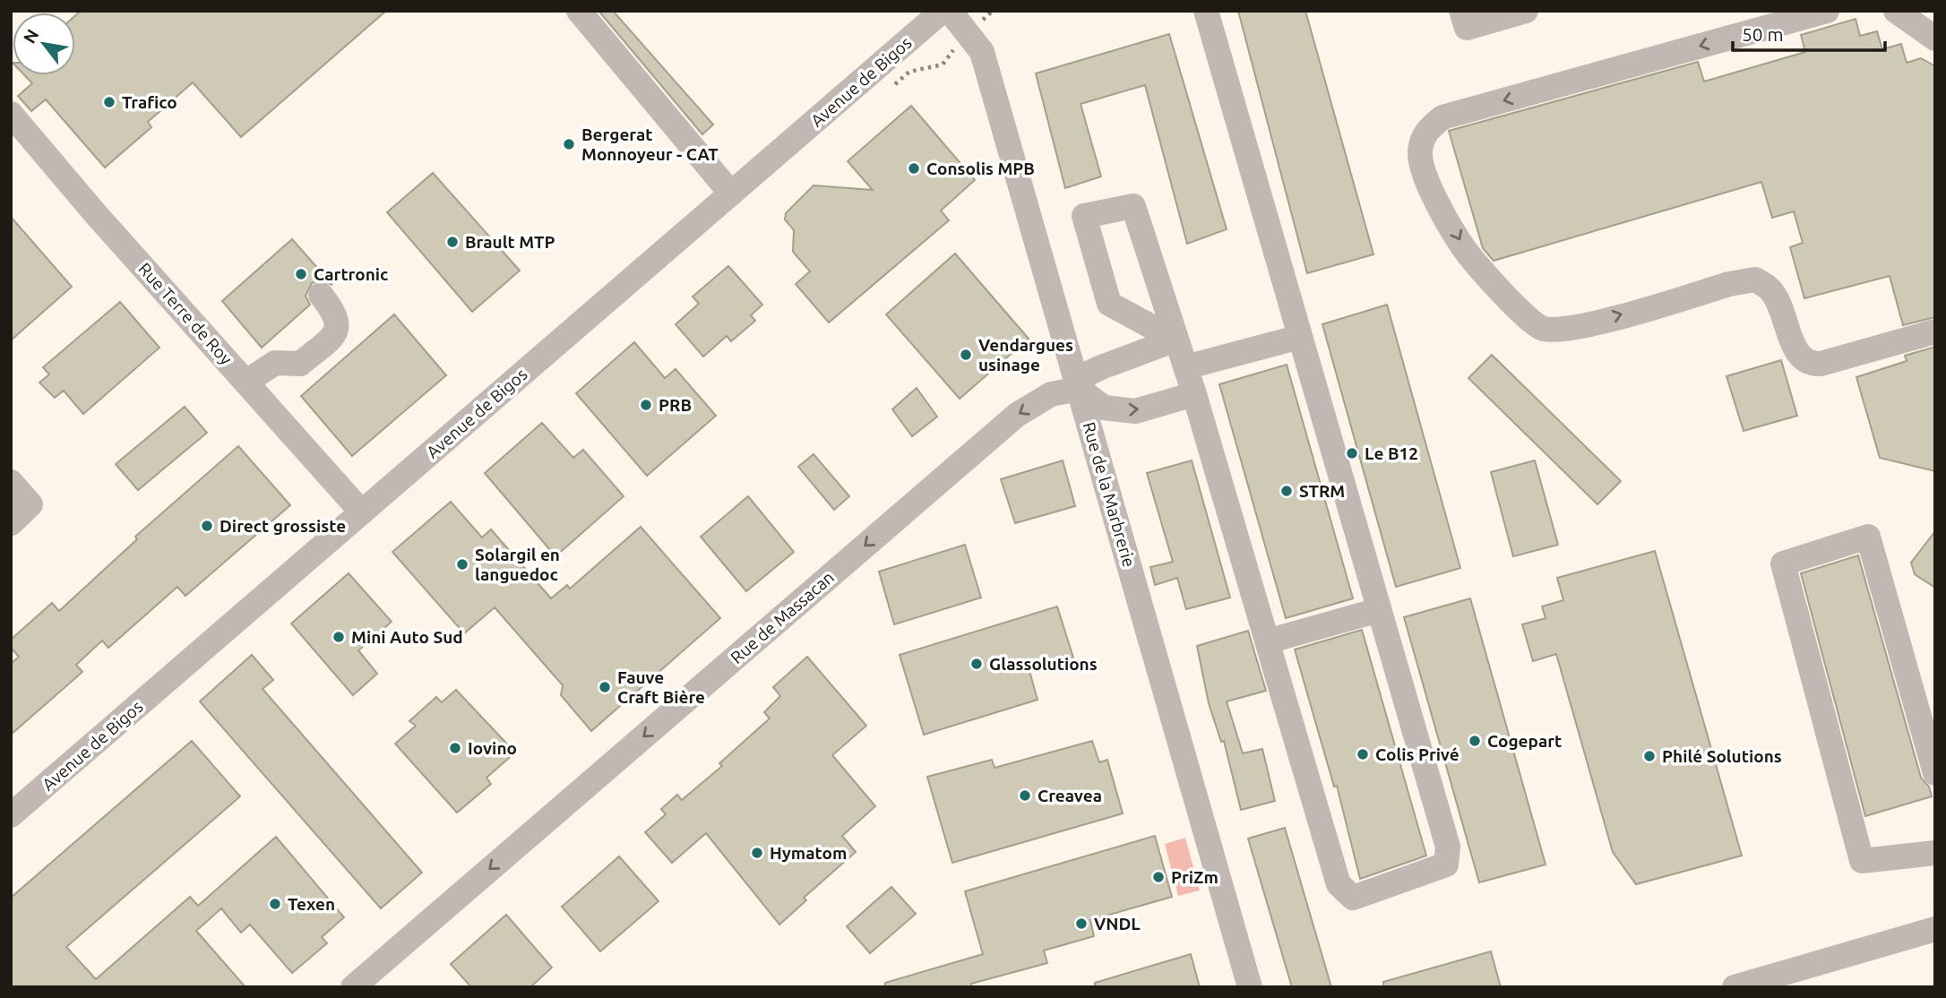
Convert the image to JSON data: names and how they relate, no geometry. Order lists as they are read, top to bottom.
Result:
{
  "streets": {
    "street": [
      "Avenue de Bigos",
      "Rue Terre de Roy",
      "Rue de la Marbrerie",
      "Rue de Massacan"
    ]
  },
  "crossings": [
    ["Avenue de Bigos", "Rue Terre de Roy"],
    ["Rue de la Marbrerie", "Rue de Massacan"]
  ],
  "one_way": ["Rue de Massacan"],
  "places": [
    "Trafico",
    "Bergerat Monnoyeur - CAT",
    "Consolis MPB",
    "Brault MTP",
    "Cartronic",
    "Vendargues usinage",
    "PRB",
    "Le B12",
    "STRM",
    "Direct grossiste",
    "Solargil en languedoc",
    "Mini Auto Sud",
    "Glassolutions",
    "Fauve Craft Bière",
    "Cogepart",
    "Iovino",
    "Colis Privé",
    "Philé Solutions",
    "Creavea",
    "Hymatom",
    "PriZm",
    "Texen",
    "VNDL"
  ],
  "scale_bar": "50 m",
  "north": "top left"
}
